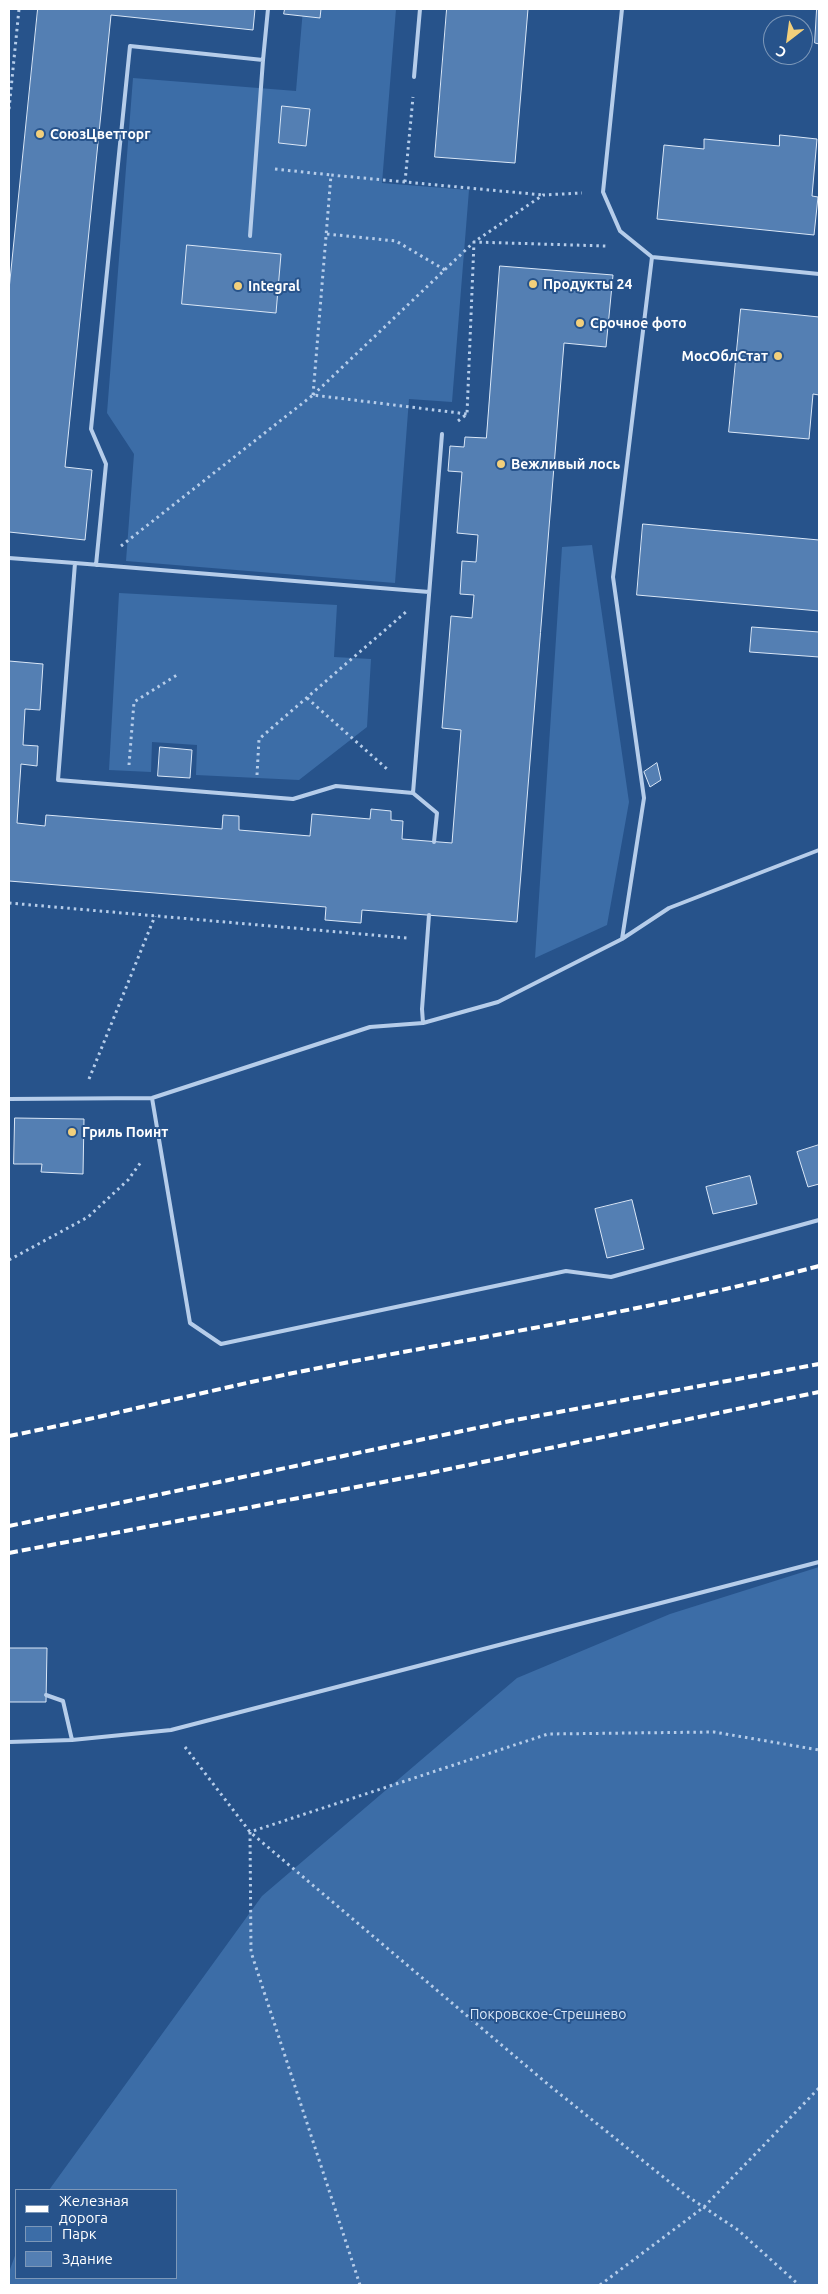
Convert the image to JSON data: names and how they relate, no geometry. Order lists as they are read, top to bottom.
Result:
{
  "parks": ["Покровское-Стрешнево"],
  "places": [
    "СоюзЦветторг",
    "Продукты 24",
    "Integral",
    "Срочное фото",
    "МосОблСтат",
    "Вежливый лось",
    "Гриль Поинт"
  ],
  "legend": ["Железная дорога", "Парк", "Здание"],
  "north": "bottom left"
}
